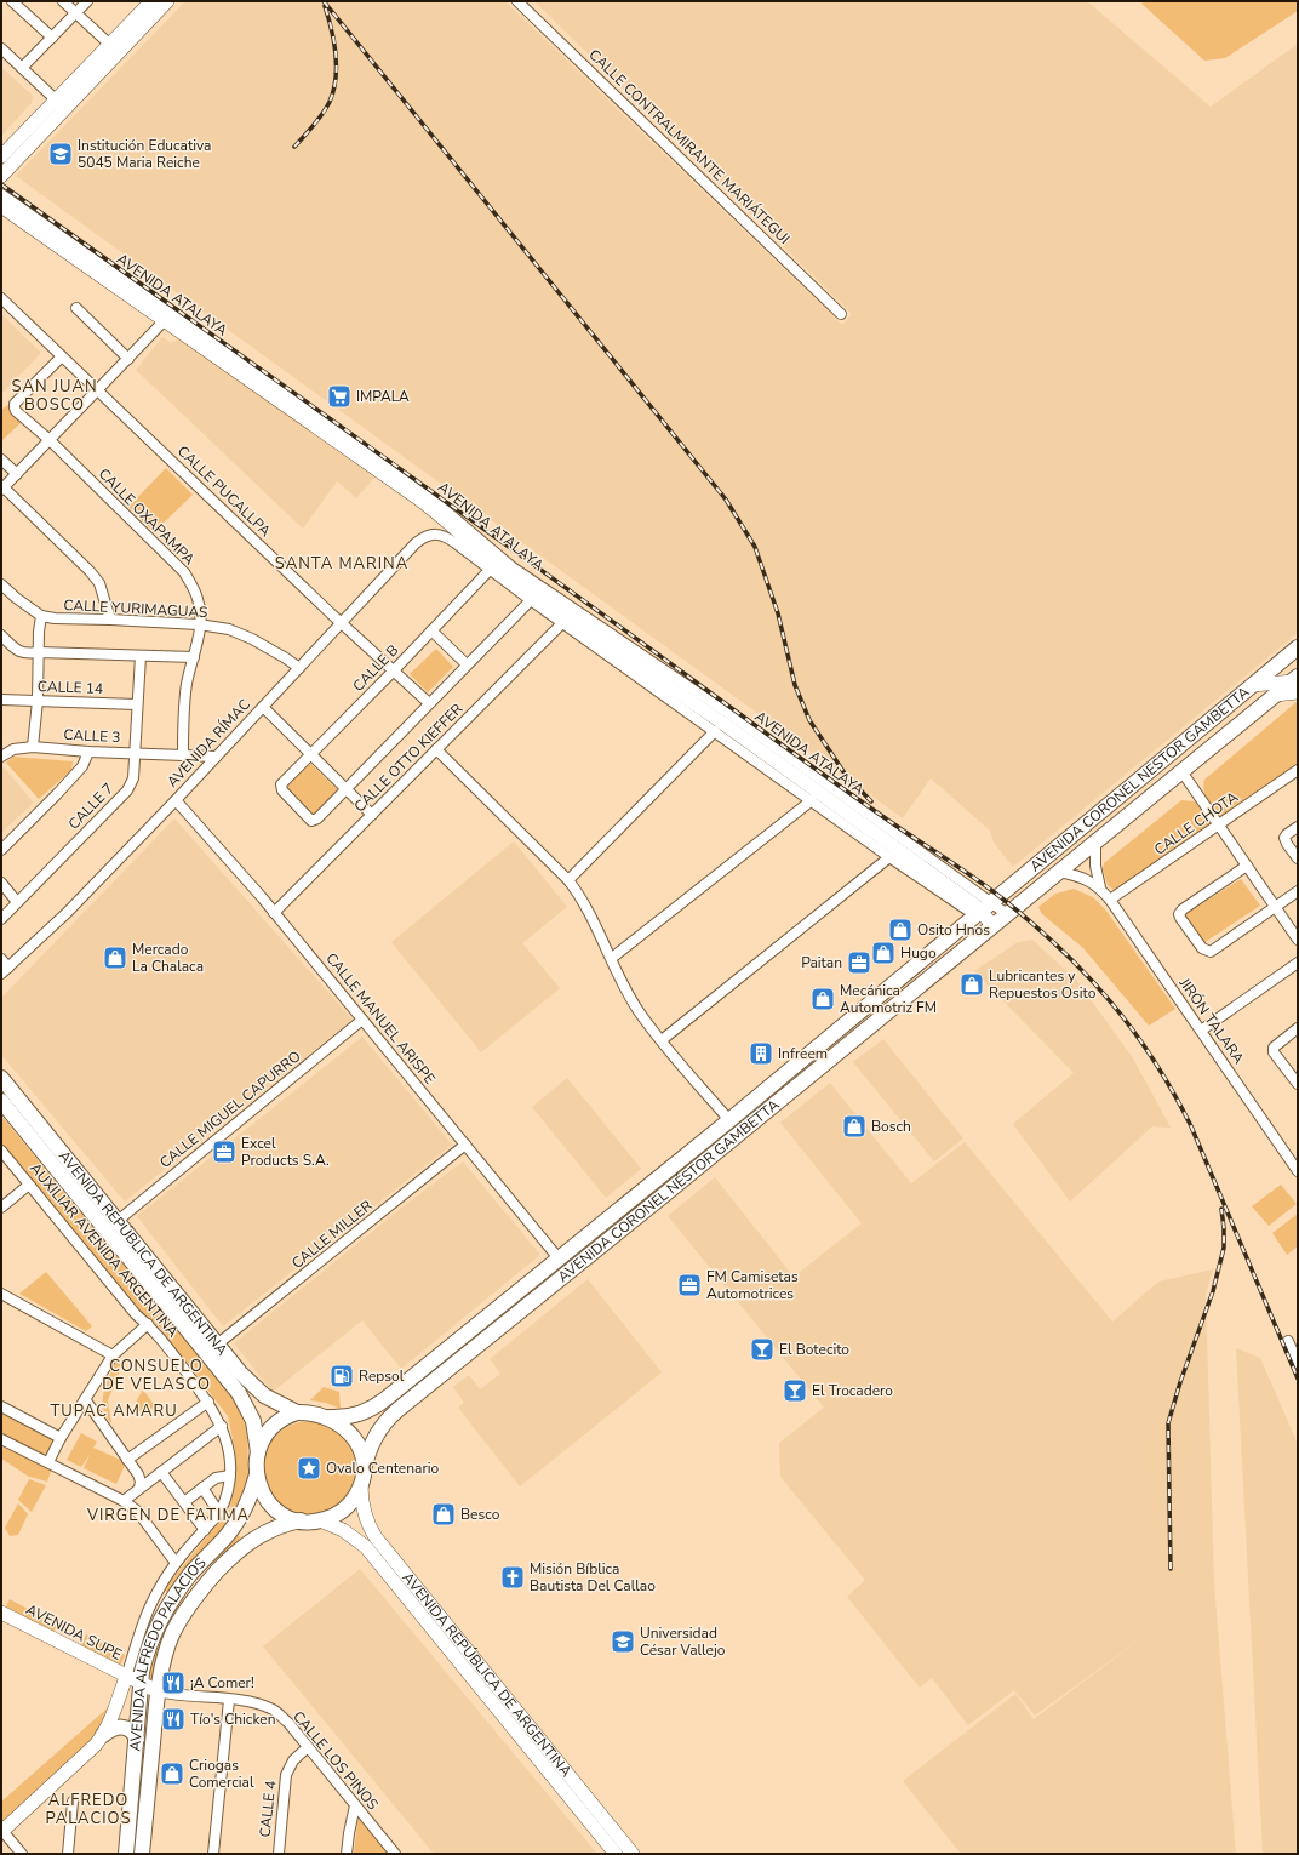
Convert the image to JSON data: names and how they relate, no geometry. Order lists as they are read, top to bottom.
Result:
{
  "streets": {
    "main road": [
      "AVENIDA ATALAYA",
      "AVENIDA CORONEL NESTOR GAMBETTA",
      "AVENIDA CORONEL NÉSTOR GAMBETTA",
      "AVENIDA REPÚBLICA DE ARGENTINA",
      "AVENIDA SUPE",
      "AVENIDA ALFREDO PALACIOS"
    ],
    "street": [
      "CALLE CONTRALMIRANTE MARIÁTEGUI",
      "CALLE PUCALLPA",
      "CALLE OXAPAMPA",
      "CALLE YURIMAGUAS",
      "CALLE B",
      "CALLE 14",
      "CALLE 3",
      "AVENIDA RÍMAC",
      "CALLE OTTO KIEFFER",
      "CALLE 7",
      "CALLE CHOTA",
      "CALLE MANUEL ARISPE",
      "JIRÓN TALARA",
      "CALLE MIGUEL CAPURRO",
      "CALLE MILLER",
      "AUXILIAR AVENIDA ARGENTINA",
      "CALLE LOS PINOS",
      "CALLE 4"
    ]
  },
  "crossings": [
    ["AVENIDA ATALAYA", "CALLE B"],
    ["AVENIDA ATALAYA", "AVENIDA RÍMAC"],
    ["AVENIDA ATALAYA", "CALLE OTTO KIEFFER"],
    ["AVENIDA ATALAYA", "AVENIDA CORONEL NESTOR GAMBETTA"],
    ["AVENIDA ATALAYA", "AVENIDA CORONEL NÉSTOR GAMBETTA"],
    ["CALLE PUCALLPA", "CALLE OXAPAMPA"],
    ["CALLE PUCALLPA", "CALLE B"],
    ["CALLE PUCALLPA", "AVENIDA RÍMAC"],
    ["CALLE OXAPAMPA", "CALLE YURIMAGUAS"],
    ["CALLE OXAPAMPA", "CALLE 3"],
    ["CALLE YURIMAGUAS", "AVENIDA RÍMAC"],
    ["CALLE 14", "CALLE 7"],
    ["CALLE 3", "CALLE 7"],
    ["AVENIDA RÍMAC", "CALLE MANUEL ARISPE"],
    ["CALLE OTTO KIEFFER", "CALLE MANUEL ARISPE"],
    ["AVENIDA CORONEL NESTOR GAMBETTA", "JIRÓN TALARA"],
    ["AVENIDA CORONEL NESTOR GAMBETTA", "AVENIDA CORONEL NÉSTOR GAMBETTA"],
    ["CALLE CHOTA", "JIRÓN TALARA"],
    ["CALLE MANUEL ARISPE", "CALLE MIGUEL CAPURRO"],
    ["CALLE MANUEL ARISPE", "AVENIDA CORONEL NÉSTOR GAMBETTA"],
    ["CALLE MANUEL ARISPE", "CALLE MILLER"],
    ["CALLE MIGUEL CAPURRO", "AVENIDA REPÚBLICA DE ARGENTINA"],
    ["AVENIDA CORONEL NÉSTOR GAMBETTA", "AVENIDA REPÚBLICA DE ARGENTINA"],
    ["AVENIDA CORONEL NÉSTOR GAMBETTA", "AVENIDA ALFREDO PALACIOS"],
    ["CALLE MILLER", "AVENIDA REPÚBLICA DE ARGENTINA"],
    ["AUXILIAR AVENIDA ARGENTINA", "AVENIDA SUPE"],
    ["AVENIDA REPÚBLICA DE ARGENTINA", "AVENIDA ALFREDO PALACIOS"],
    ["AVENIDA SUPE", "AVENIDA ALFREDO PALACIOS"],
    ["AVENIDA SUPE", "CALLE LOS PINOS"],
    ["AVENIDA ALFREDO PALACIOS", "CALLE LOS PINOS"],
    ["CALLE LOS PINOS", "CALLE 4"]
  ],
  "districts": [
    "SAN JUAN BOSCO",
    "SANTA MARINA",
    "CONSUELO DE VELASCO",
    "TUPAC AMARU",
    "VIRGEN DE FATIMA",
    "ALFREDO PALACIOS"
  ],
  "places": {
    "school or university": ["Institución Educativa 5045 Maria Reiche", "Universidad César Vallejo"],
    "supermarket": ["IMPALA"],
    "shop": [
      "Osito Hnos",
      "Hugo",
      "Mercado La Chalaca",
      "Lubricantes y Repuestos Osito",
      "Mecánica Automotriz FM",
      "Bosch",
      "Besco",
      "Criogas Comercial"
    ],
    "office": ["Paitan", "Excel Products S.A.", "FM Camisetas Automotrices"],
    "building": ["Infreem"],
    "bar": ["El Botecito", "El Trocadero"],
    "fuel station": ["Repsol"],
    "place": ["Ovalo Centenario"],
    "church": ["Misión Bíblica Bautista Del Callao"],
    "restaurant": ["¡A Comer!", "Tío's Chicken"]
  }
}
